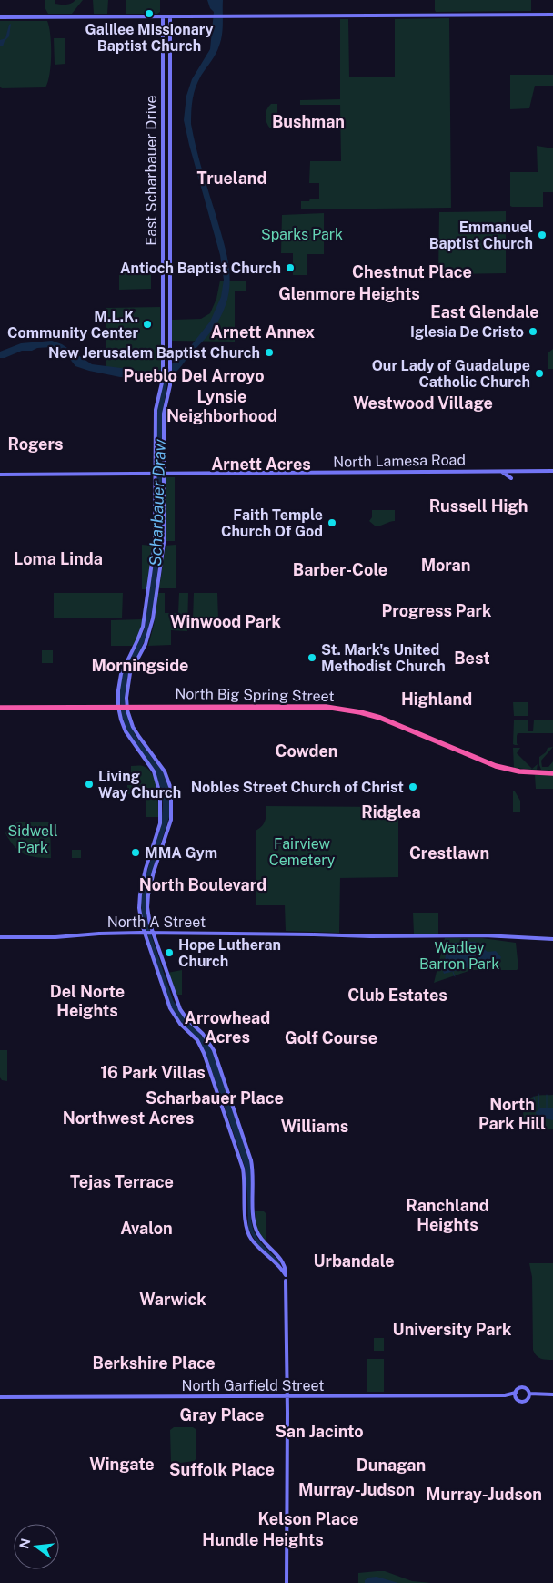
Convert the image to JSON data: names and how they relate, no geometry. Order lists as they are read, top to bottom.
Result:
{
  "streets": {
    "highway": ["North Big Spring Street"],
    "main road": [
      "East Scharbauer Drive",
      "North Lamesa Road",
      "North A Street",
      "North Garfield Street"
    ]
  },
  "crossings": [
    ["East Scharbauer Drive", "North Lamesa Road"],
    ["East Scharbauer Drive", "North Big Spring Street"],
    ["East Scharbauer Drive", "North A Street"]
  ],
  "districts": [
    "Bushman",
    "Trueland",
    "Chestnut Place",
    "Glenmore Heights",
    "East Glendale",
    "Arnett Annex",
    "Pueblo Del Arroyo",
    "Lynsie Neighborhood",
    "Westwood Village",
    "Rogers",
    "Arnett Acres",
    "Russell High",
    "Loma Linda",
    "Moran",
    "Barber-Cole",
    "Progress Park",
    "Winwood Park",
    "Best",
    "Morningside",
    "Highland",
    "Cowden",
    "Ridglea",
    "Crestlawn",
    "North Boulevard",
    "Del Norte Heights",
    "Club Estates",
    "Arrowhead Acres",
    "Golf Course",
    "16 Park Villas",
    "Scharbauer Place",
    "North Park Hill",
    "Northwest Acres",
    "Williams",
    "Tejas Terrace",
    "Ranchland Heights",
    "Avalon",
    "Urbandale",
    "Warwick",
    "University Park",
    "Berkshire Place",
    "Gray Place",
    "San Jacinto",
    "Wingate",
    "Dunagan",
    "Suffolk Place",
    "Murray-Judson",
    "Murray-Judson",
    "Kelson Place",
    "Hundle Heights"
  ],
  "water": ["Scharbauer Draw"],
  "parks": [
    "Sparks Park",
    "Sidwell Park",
    "Fairview Cemetery",
    "Wadley Barron Park"
  ],
  "places": [
    "Galilee Missionary Baptist Church",
    "Emmanuel Baptist Church",
    "Antioch Baptist Church",
    "M.L.K. Community Center",
    "Iglesia De Cristo",
    "New Jerusalem Baptist Church",
    "Our Lady of Guadalupe Catholic Church",
    "Faith Temple Church Of God",
    "St. Mark's United Methodist Church",
    "Living Way Church",
    "Nobles Street Church of Christ",
    "MMA Gym",
    "Hope Lutheran Church"
  ],
  "north": "left"
}
